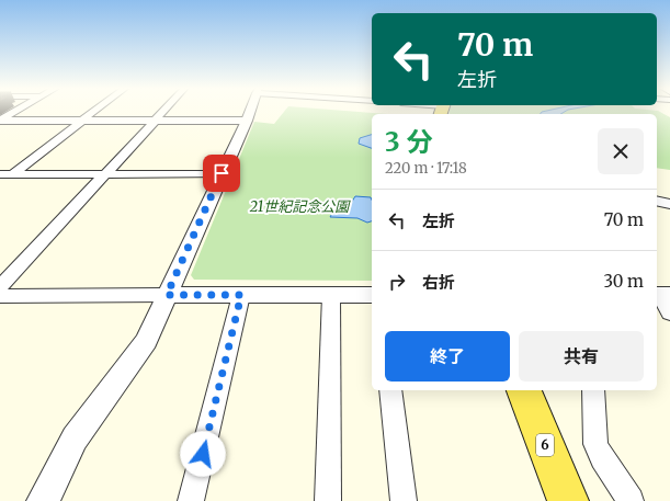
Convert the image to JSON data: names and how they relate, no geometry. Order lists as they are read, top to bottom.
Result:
{
  "streets": {
    "main road": ["6"]
  },
  "parks": ["21世紀記念公園"],
  "page": {
    "turn": ["70 m", "左折"],
    "heading": ["3 分", "220 m · 17:18"],
    "list": [
      {
        "name": "左折",
        "value": "70 m"
      },
      {
        "name": "右折",
        "value": "30 m"
      }
    ],
    "buttons": ["終了", "共有"]
  }
}
